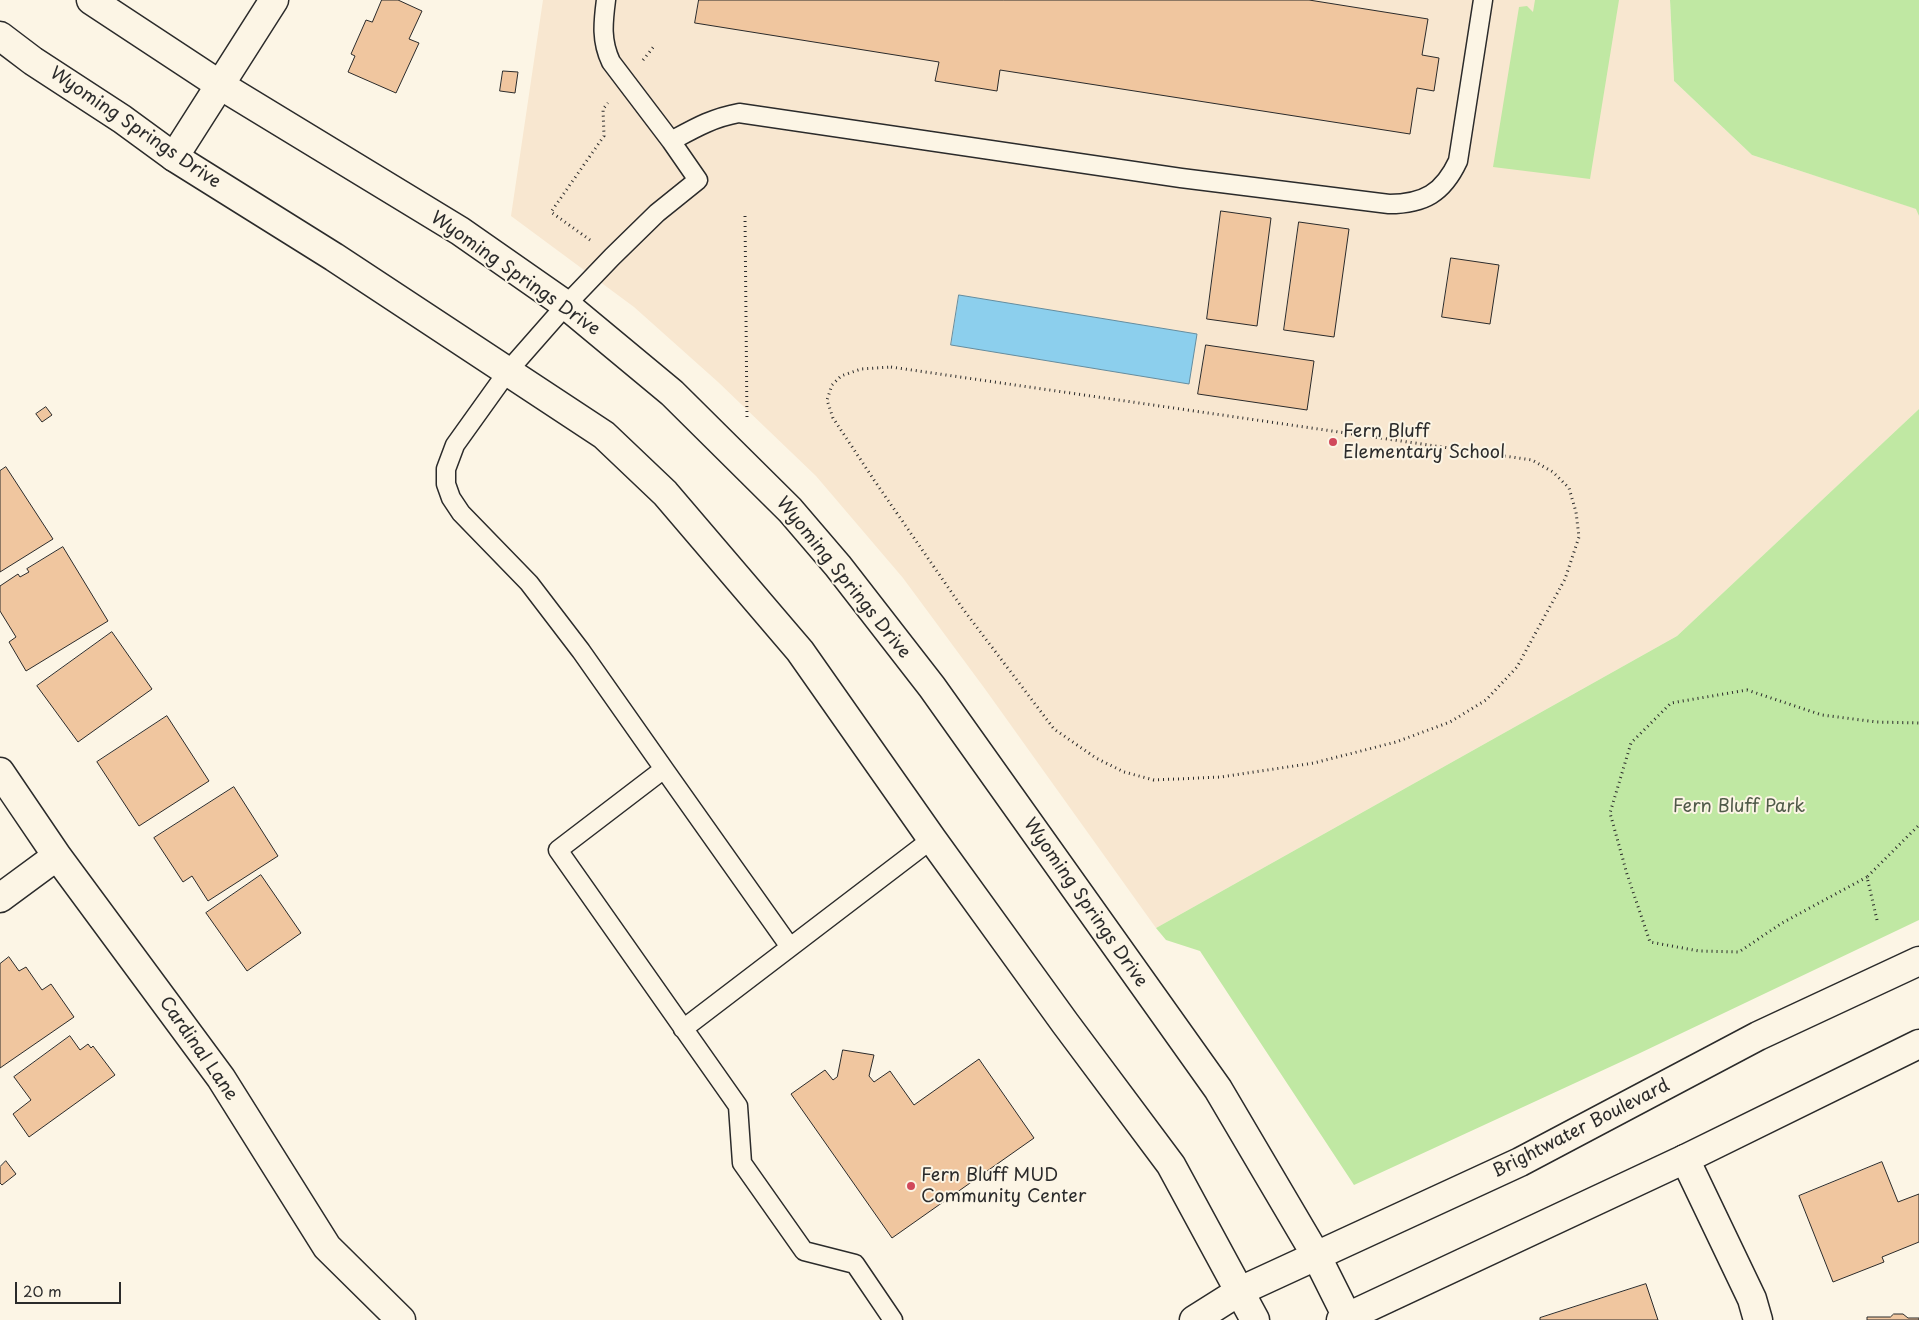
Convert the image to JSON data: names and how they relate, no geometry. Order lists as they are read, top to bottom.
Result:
{
  "streets": {
    "street": ["Wyoming Springs Drive", "Cardinal Lane", "Brightwater Boulevard"]
  },
  "crossings": [
    ["Wyoming Springs Drive", "Brightwater Boulevard"]
  ],
  "parks": ["Fern Bluff Park"],
  "places": ["Fern Bluff Elementary School", "Fern Bluff MUD Community Center"],
  "scale_bar": "20 m"
}
